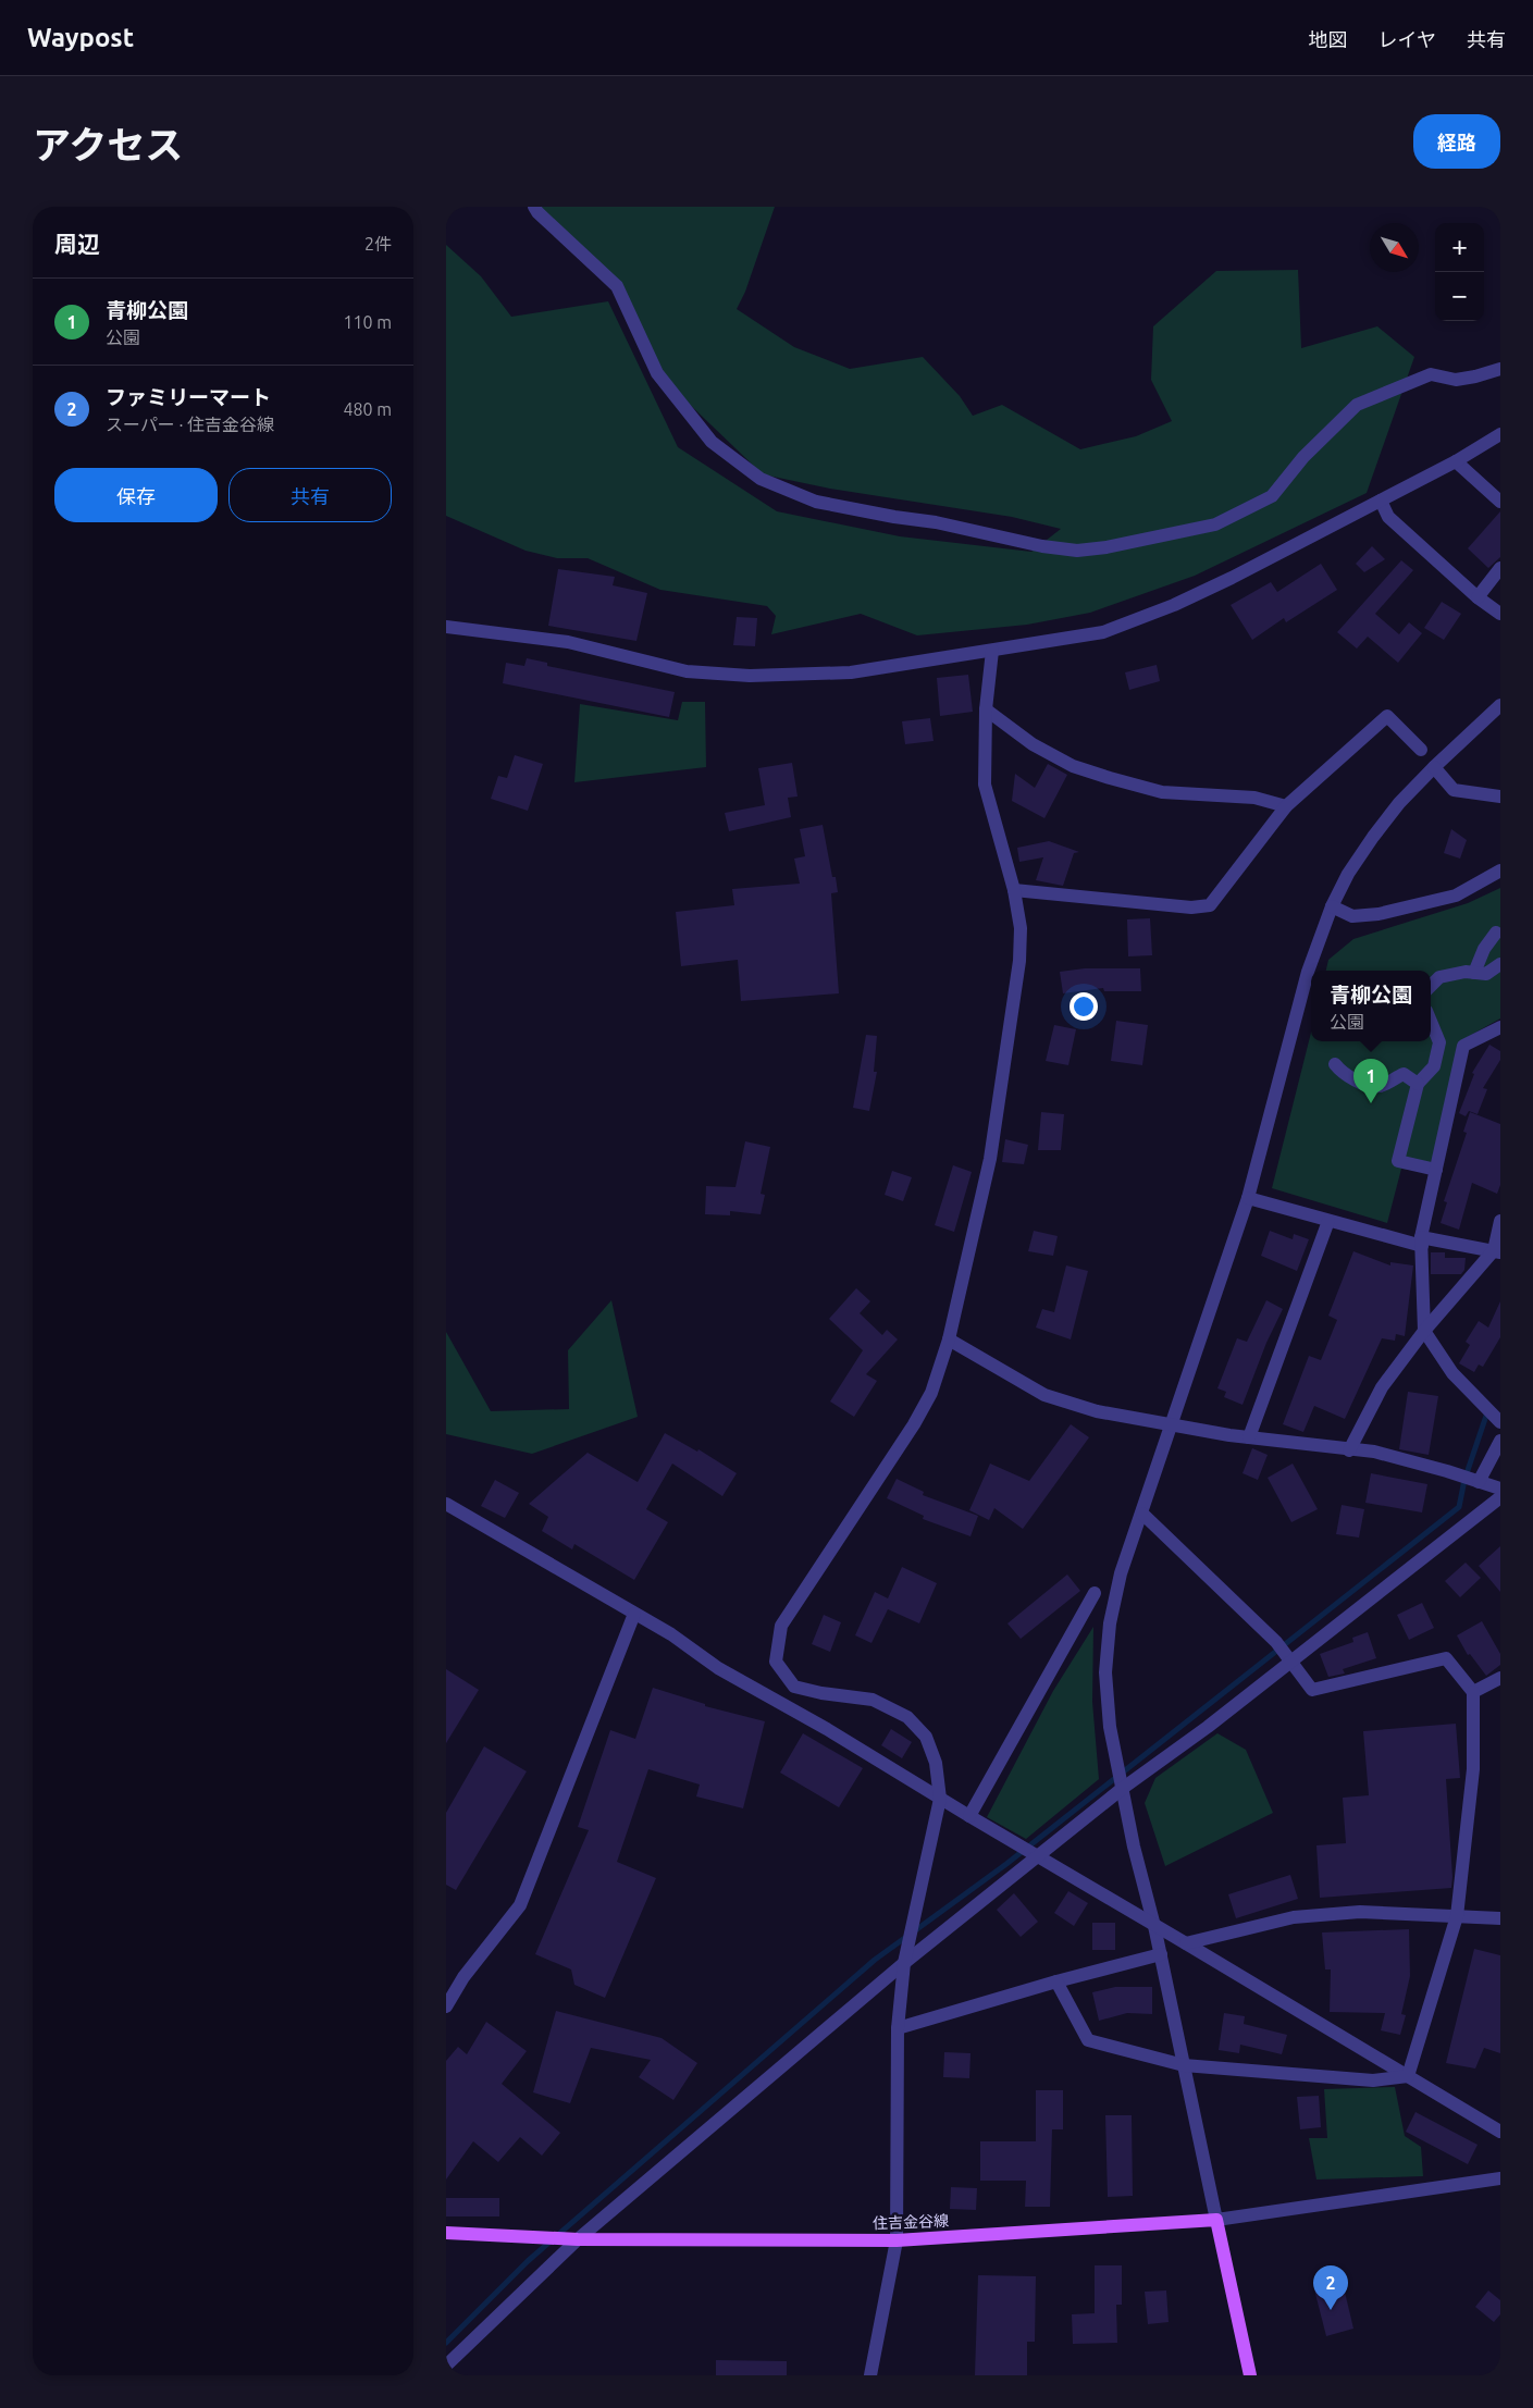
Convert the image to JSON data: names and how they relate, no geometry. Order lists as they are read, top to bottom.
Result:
{
  "streets": {
    "main road": ["住吉金谷線"]
  },
  "north": "bottom right",
  "page": {
    "header": "Waypost",
    "nav": ["地図", "レイヤ", "共有"],
    "title": "アクセス",
    "buttons": [
      "経路",
      ["保存", "共有"]
    ],
    "heading": ["周辺", "2件"],
    "map_buttons": ["+", "−"],
    "list": [
      {
        "mark": "1",
        "name": "青柳公園",
        "note": "公園",
        "value": "110 m"
      },
      {
        "mark": "2",
        "name": "ファミリーマート",
        "note": "スーパー · 住吉金谷線",
        "value": "480 m"
      }
    ],
    "popup": ["青柳公園", "公園"],
    "pins": ["1", "2"]
  }
}
